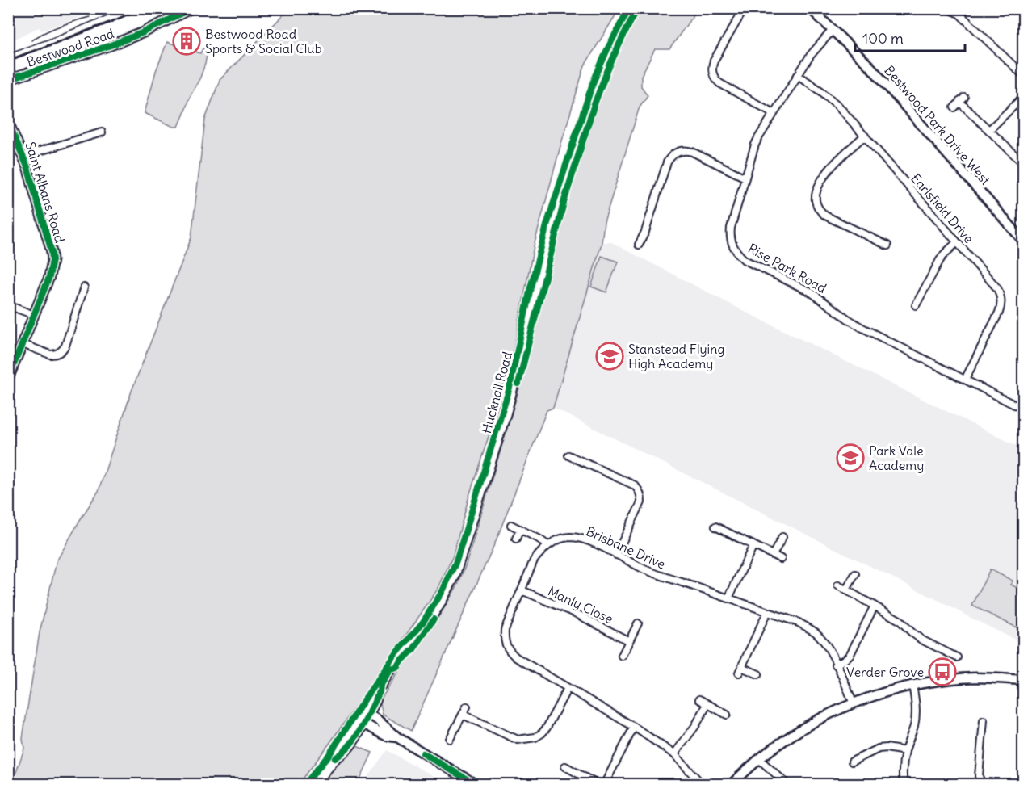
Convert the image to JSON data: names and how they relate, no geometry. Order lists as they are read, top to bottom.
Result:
{
  "streets": {
    "main road": ["Hucknall Road"],
    "street": [
      "Bestwood Road",
      "Bestwood Park Drive West",
      "Saint Albans Road",
      "Earlsfield Drive",
      "Rise Park Road",
      "Brisbane Drive",
      "Manly Close"
    ]
  },
  "crossings": [
    ["Bestwood Park Drive West", "Rise Park Road"],
    ["Earlsfield Drive", "Rise Park Road"]
  ],
  "places": {
    "building": ["Bestwood Road Sports & Social Club"],
    "school or university": ["Stanstead Flying High Academy", "Park Vale Academy"],
    "bus stop": ["Verder Grove"]
  },
  "scale_bar": "100 m"
}
